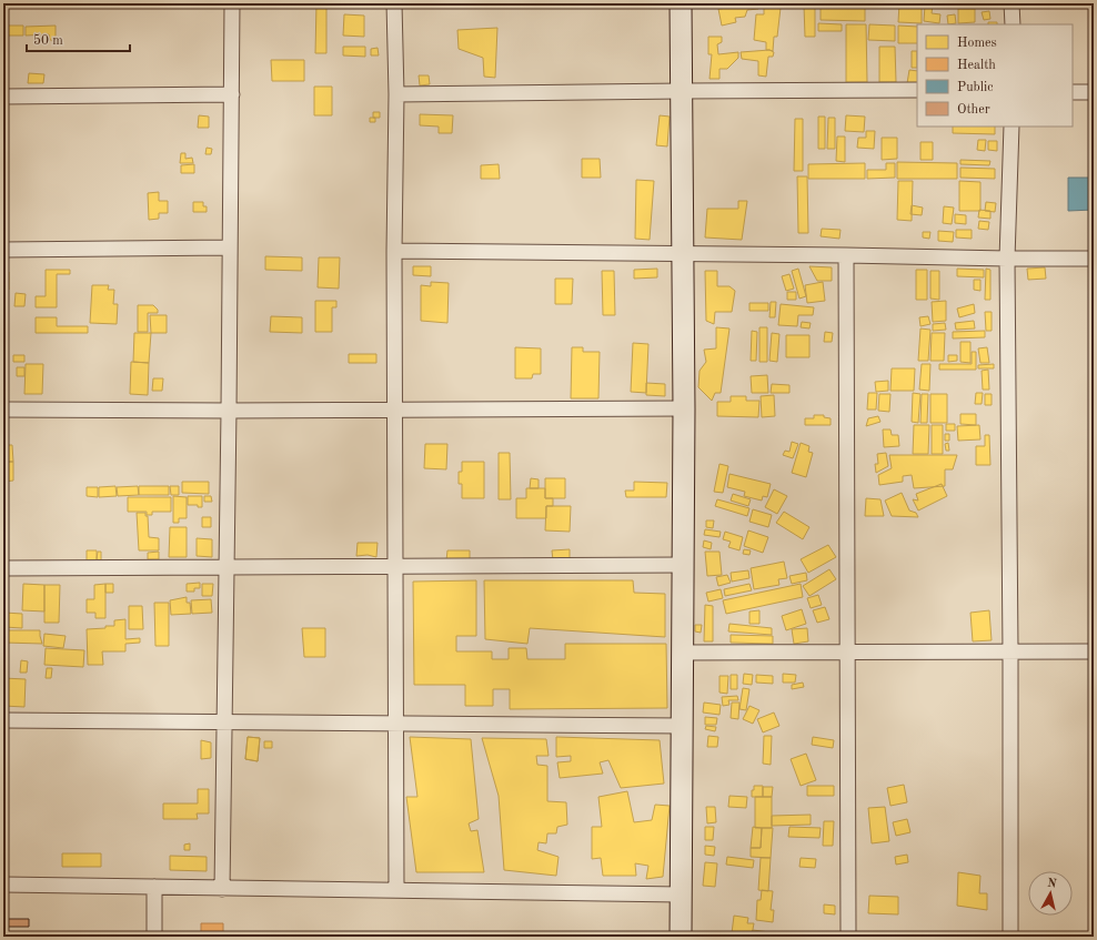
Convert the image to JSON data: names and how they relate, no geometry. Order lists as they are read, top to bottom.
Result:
{
  "legend": [
    "Homes",
    "Health",
    "Public",
    "Other"
  ],
  "scale_bar": "50 m",
  "north": "top"
}
